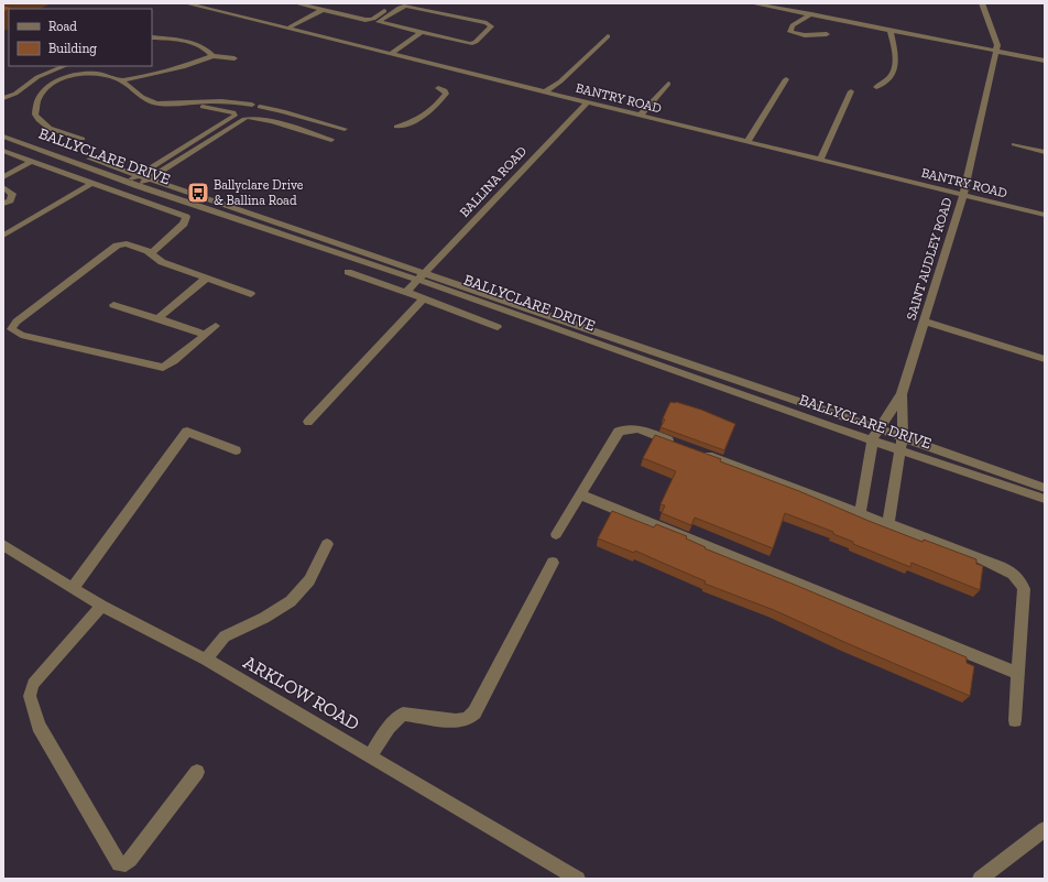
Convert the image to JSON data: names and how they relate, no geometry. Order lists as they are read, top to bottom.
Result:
{
  "streets": {
    "street": [
      "BANTRY ROAD",
      "BALLYCLARE DRIVE",
      "BALLINA ROAD",
      "SAINT AUDLEY ROAD",
      "ARKLOW ROAD"
    ]
  },
  "crossings": [
    ["BANTRY ROAD", "BALLINA ROAD"],
    ["BANTRY ROAD", "SAINT AUDLEY ROAD"],
    ["BALLYCLARE DRIVE", "BALLINA ROAD"],
    ["BALLYCLARE DRIVE", "SAINT AUDLEY ROAD"]
  ],
  "places": {
    "bus stop": ["Ballyclare Drive & Ballina Road"]
  },
  "legend": ["Road", "Building"]
}
